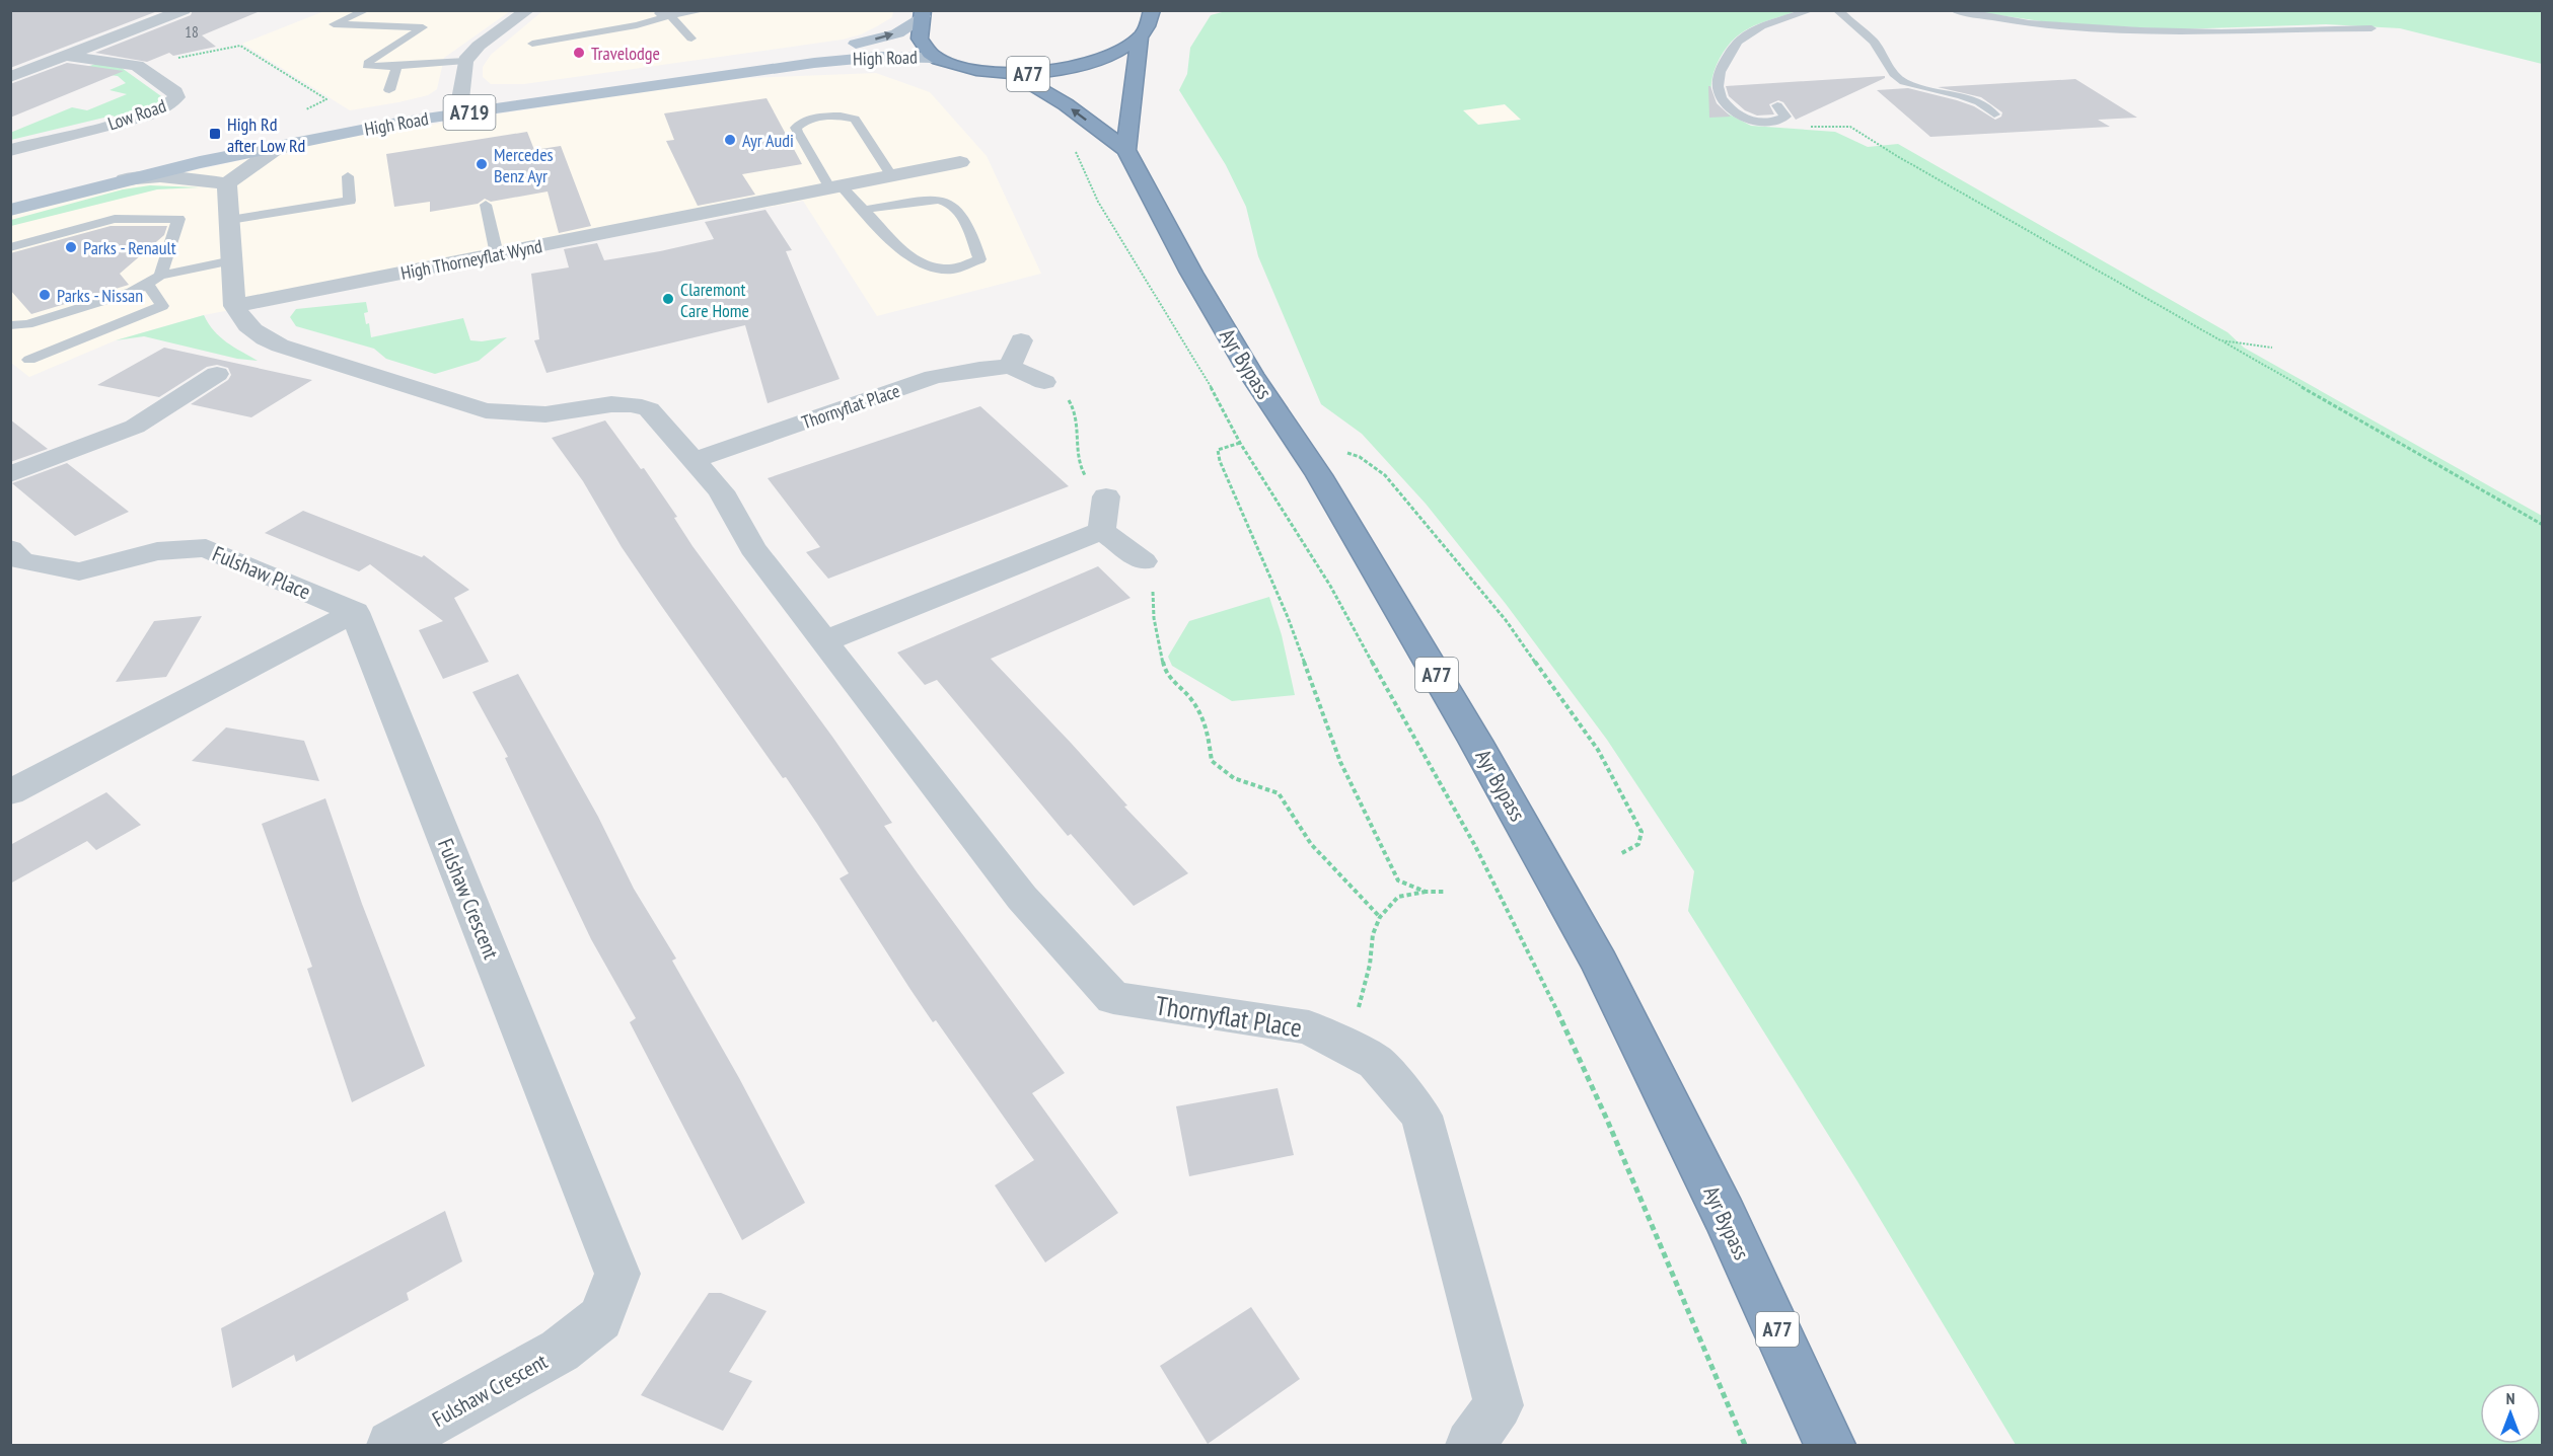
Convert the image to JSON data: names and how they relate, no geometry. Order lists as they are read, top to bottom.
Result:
{
  "streets": {
    "highway": ["A77", "Ayr Bypass"],
    "main road": ["High Road", "A719"],
    "street": [
      "Low Road",
      "High Thorneyflat Wynd",
      "Thornyflat Place",
      "Fulshaw Place",
      "Fulshaw Crescent"
    ]
  },
  "crossings": [
    ["High Road", "A77"],
    ["A77", "Ayr Bypass"],
    ["High Thorneyflat Wynd", "Thornyflat Place"],
    ["Fulshaw Place", "Fulshaw Crescent"]
  ],
  "places": {
    "other": [
      "Travelodge",
      "Ayr Audi",
      "Mercedes Benz Ayr",
      "Parks - Renault",
      "Parks - Nissan",
      "Claremont Care Home"
    ],
    "transit": ["High Rd after Low Rd"]
  },
  "house_numbers": ["18"],
  "north": "top"
}
